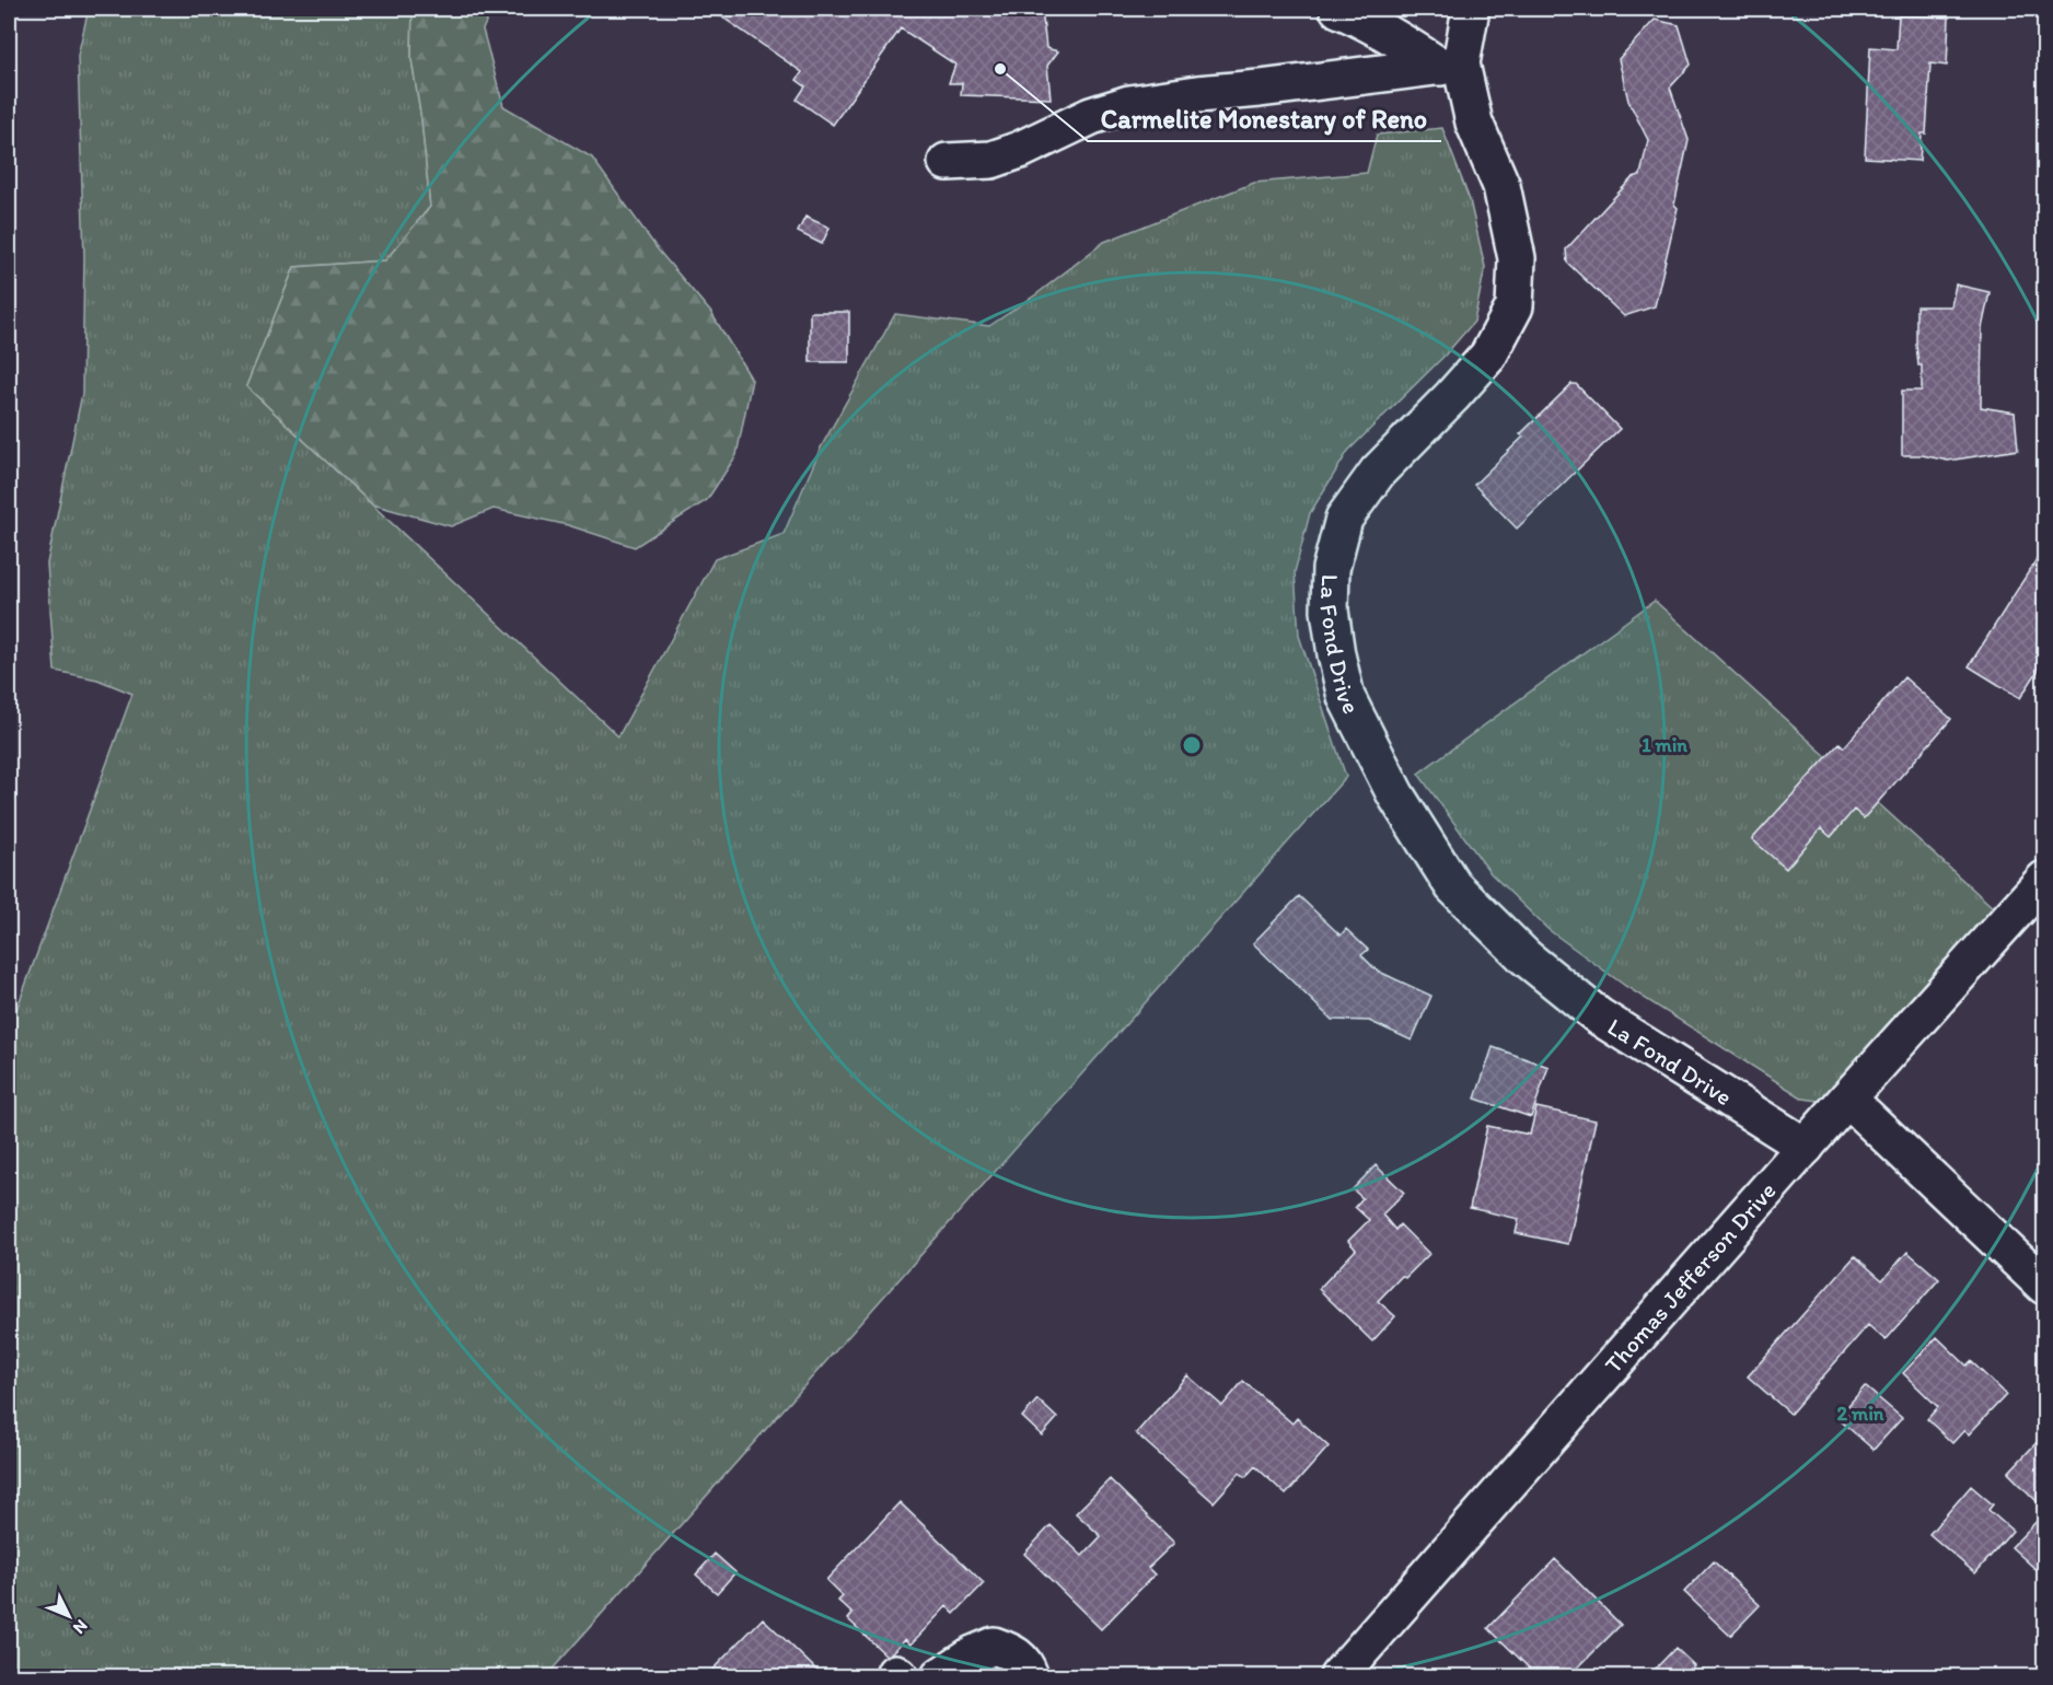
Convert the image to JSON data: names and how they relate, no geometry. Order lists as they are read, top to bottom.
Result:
{
  "streets": {
    "street": ["La Fond Drive", "Thomas Jefferson Drive"]
  },
  "crossings": [
    ["La Fond Drive", "Thomas Jefferson Drive"]
  ],
  "places": ["Carmelite Monestary of Reno"],
  "north": "bottom right",
  "rings": ["1 min", "2 min"]
}
